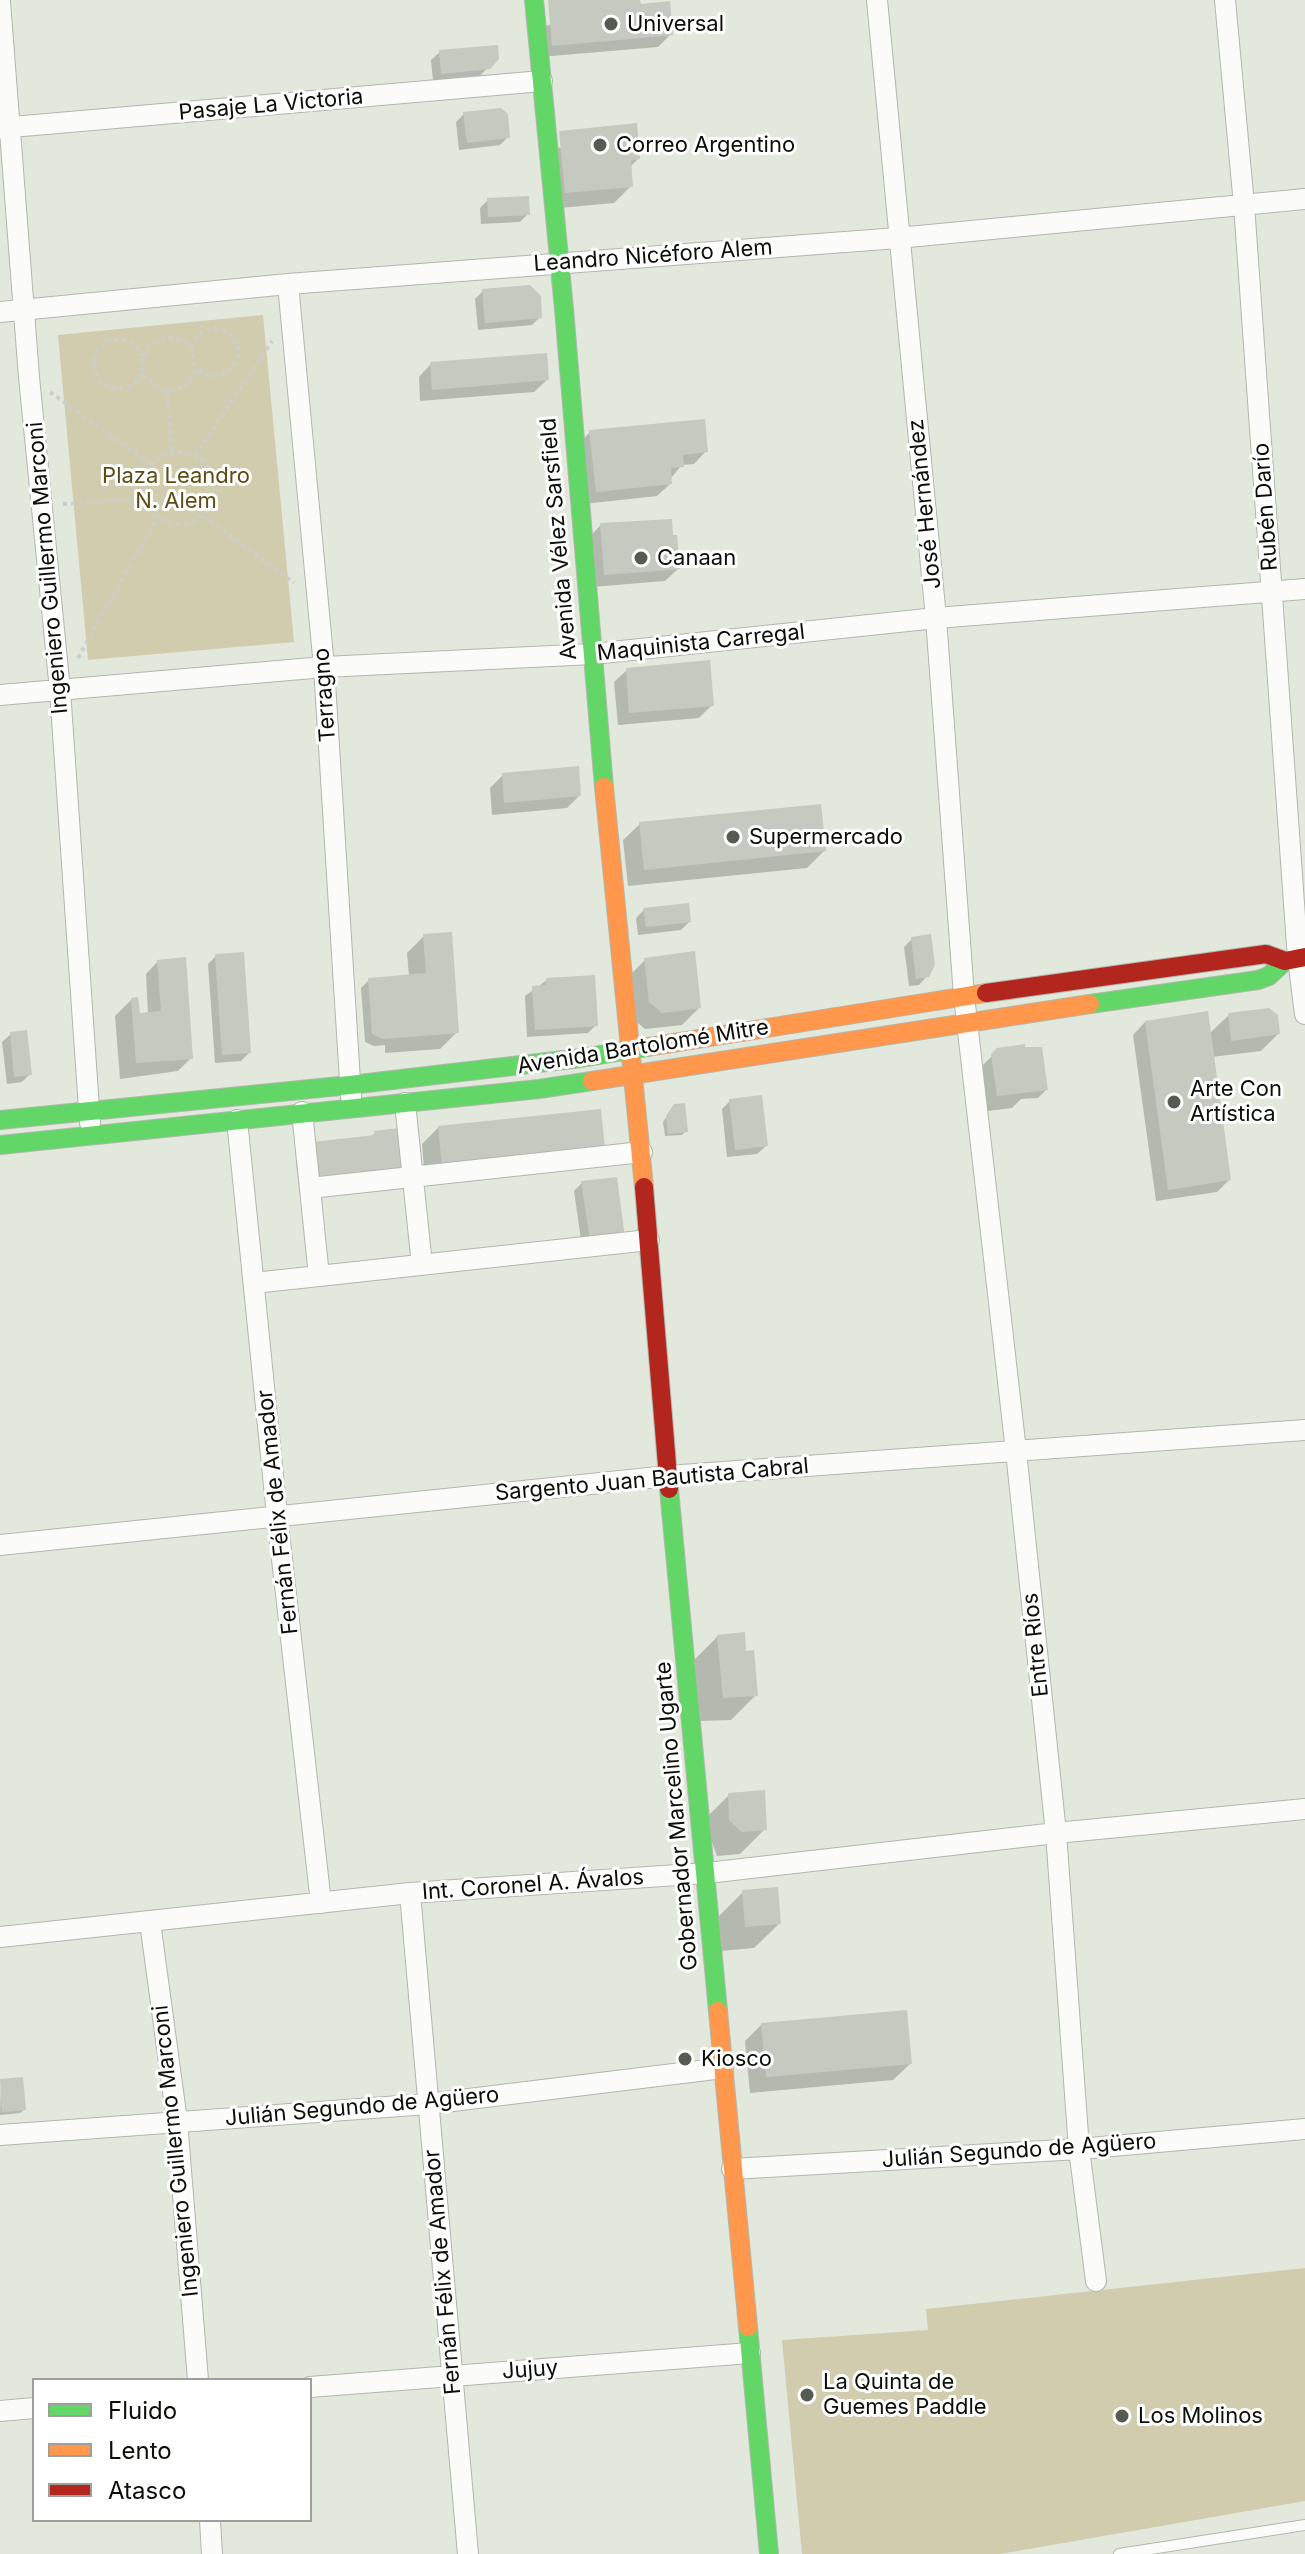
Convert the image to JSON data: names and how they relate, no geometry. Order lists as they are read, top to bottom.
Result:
{
  "streets": {
    "main road": ["Avenida Vélez Sarsfield", "Avenida Bartolomé Mitre", "Gobernador Marcelino Ugarte"],
    "street": [
      "Pasaje La Victoria",
      "Leandro Nicéforo Alem",
      "José Hernández",
      "Rubén Darío",
      "Ingeniero Guillermo Marconi",
      "Maquinista Carregal",
      "Terragno",
      "Sargento Juan Bautista Cabral",
      "Fernán Félix de Amador",
      "Entre Ríos",
      "Int. Coronel A. Ávalos",
      "Julián Segundo de Agüero",
      "Jujuy"
    ]
  },
  "crossings": [
    ["Pasaje La Victoria", "Avenida Vélez Sarsfield"],
    ["Pasaje La Victoria", "Ingeniero Guillermo Marconi"],
    ["Leandro Nicéforo Alem", "José Hernández"],
    ["Leandro Nicéforo Alem", "Rubén Darío"],
    ["Leandro Nicéforo Alem", "Avenida Vélez Sarsfield"],
    ["Leandro Nicéforo Alem", "Ingeniero Guillermo Marconi"],
    ["Leandro Nicéforo Alem", "Terragno"],
    ["José Hernández", "Maquinista Carregal"],
    ["José Hernández", "Avenida Bartolomé Mitre"],
    ["José Hernández", "Entre Ríos"],
    ["Rubén Darío", "Maquinista Carregal"],
    ["Rubén Darío", "Avenida Bartolomé Mitre"],
    ["Avenida Vélez Sarsfield", "Maquinista Carregal"],
    ["Avenida Vélez Sarsfield", "Avenida Bartolomé Mitre"],
    ["Avenida Vélez Sarsfield", "Gobernador Marcelino Ugarte"],
    ["Ingeniero Guillermo Marconi", "Maquinista Carregal"],
    ["Ingeniero Guillermo Marconi", "Avenida Bartolomé Mitre"],
    ["Ingeniero Guillermo Marconi", "Int. Coronel A. Ávalos"],
    ["Ingeniero Guillermo Marconi", "Julián Segundo de Agüero"],
    ["Maquinista Carregal", "Terragno"],
    ["Terragno", "Avenida Bartolomé Mitre"],
    ["Avenida Bartolomé Mitre", "Fernán Félix de Amador"],
    ["Avenida Bartolomé Mitre", "Entre Ríos"],
    ["Avenida Bartolomé Mitre", "Gobernador Marcelino Ugarte"],
    ["Sargento Juan Bautista Cabral", "Fernán Félix de Amador"],
    ["Sargento Juan Bautista Cabral", "Entre Ríos"],
    ["Sargento Juan Bautista Cabral", "Gobernador Marcelino Ugarte"],
    ["Fernán Félix de Amador", "Int. Coronel A. Ávalos"],
    ["Fernán Félix de Amador", "Julián Segundo de Agüero"],
    ["Fernán Félix de Amador", "Jujuy"],
    ["Entre Ríos", "Int. Coronel A. Ávalos"],
    ["Entre Ríos", "Julián Segundo de Agüero"],
    ["Gobernador Marcelino Ugarte", "Int. Coronel A. Ávalos"],
    ["Gobernador Marcelino Ugarte", "Julián Segundo de Agüero"],
    ["Gobernador Marcelino Ugarte", "Jujuy"]
  ],
  "parks": ["Plaza Leandro N. Alem"],
  "places": [
    "Universal",
    "Correo Argentino",
    "Canaan",
    "Supermercado",
    "Arte Con Artística",
    "Kiosco",
    "La Quinta de Guemes Paddle",
    "Los Molinos"
  ],
  "legend": ["Fluido", "Lento", "Atasco"]
}
